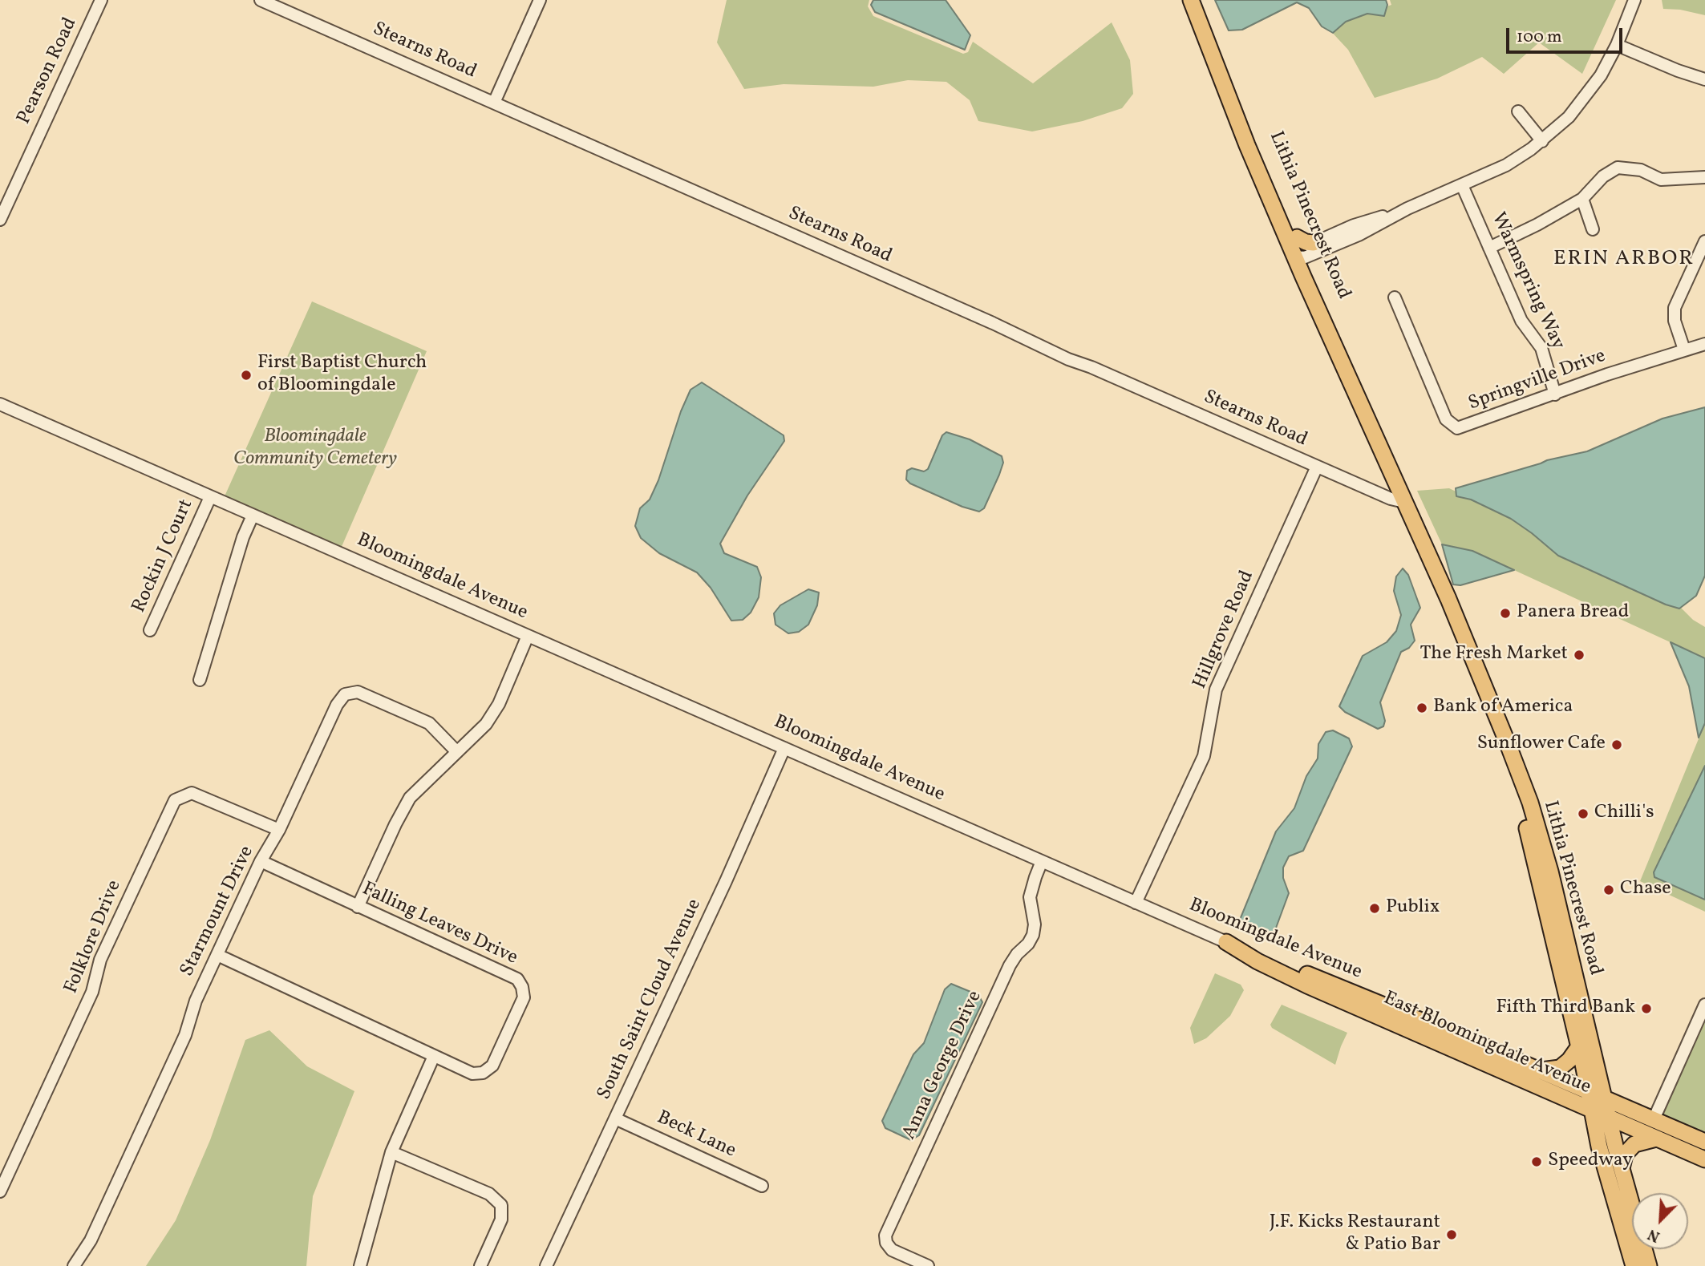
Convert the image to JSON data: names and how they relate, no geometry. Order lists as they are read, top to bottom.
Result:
{
  "streets": {
    "main road": ["Lithia Pinecrest Road", "Bloomingdale Avenue", "East Bloomingdale Avenue"],
    "street": [
      "Stearns Road",
      "Pearson Road",
      "Warmspring Way",
      "Springville Drive",
      "Rockin J Court",
      "Hillgrove Road",
      "Starmount Drive",
      "Falling Leaves Drive",
      "Folklore Drive",
      "South Saint Cloud Avenue",
      "Anna George Drive",
      "Beck Lane"
    ]
  },
  "crossings": [
    ["Stearns Road", "Lithia Pinecrest Road"],
    ["Stearns Road", "Hillgrove Road"],
    ["Lithia Pinecrest Road", "Bloomingdale Avenue"],
    ["Lithia Pinecrest Road", "East Bloomingdale Avenue"],
    ["Warmspring Way", "Springville Drive"],
    ["Rockin J Court", "Bloomingdale Avenue"],
    ["Bloomingdale Avenue", "Hillgrove Road"],
    ["Bloomingdale Avenue", "South Saint Cloud Avenue"],
    ["Bloomingdale Avenue", "East Bloomingdale Avenue"],
    ["Bloomingdale Avenue", "Anna George Drive"],
    ["Starmount Drive", "Falling Leaves Drive"],
    ["Starmount Drive", "Folklore Drive"],
    ["South Saint Cloud Avenue", "Beck Lane"]
  ],
  "districts": ["ERIN ARBOR"],
  "parks": ["Bloomingdale Community Cemetery"],
  "places": [
    "First Baptist Church of Bloomingdale",
    "Panera Bread",
    "The Fresh Market",
    "Bank of America",
    "Sunflower Cafe",
    "Chilli's",
    "Chase",
    "Publix",
    "Fifth Third Bank",
    "Speedway",
    "J.F. Kicks Restaurant & Patio Bar"
  ],
  "scale_bar": "100 m",
  "north": "bottom left"
}
